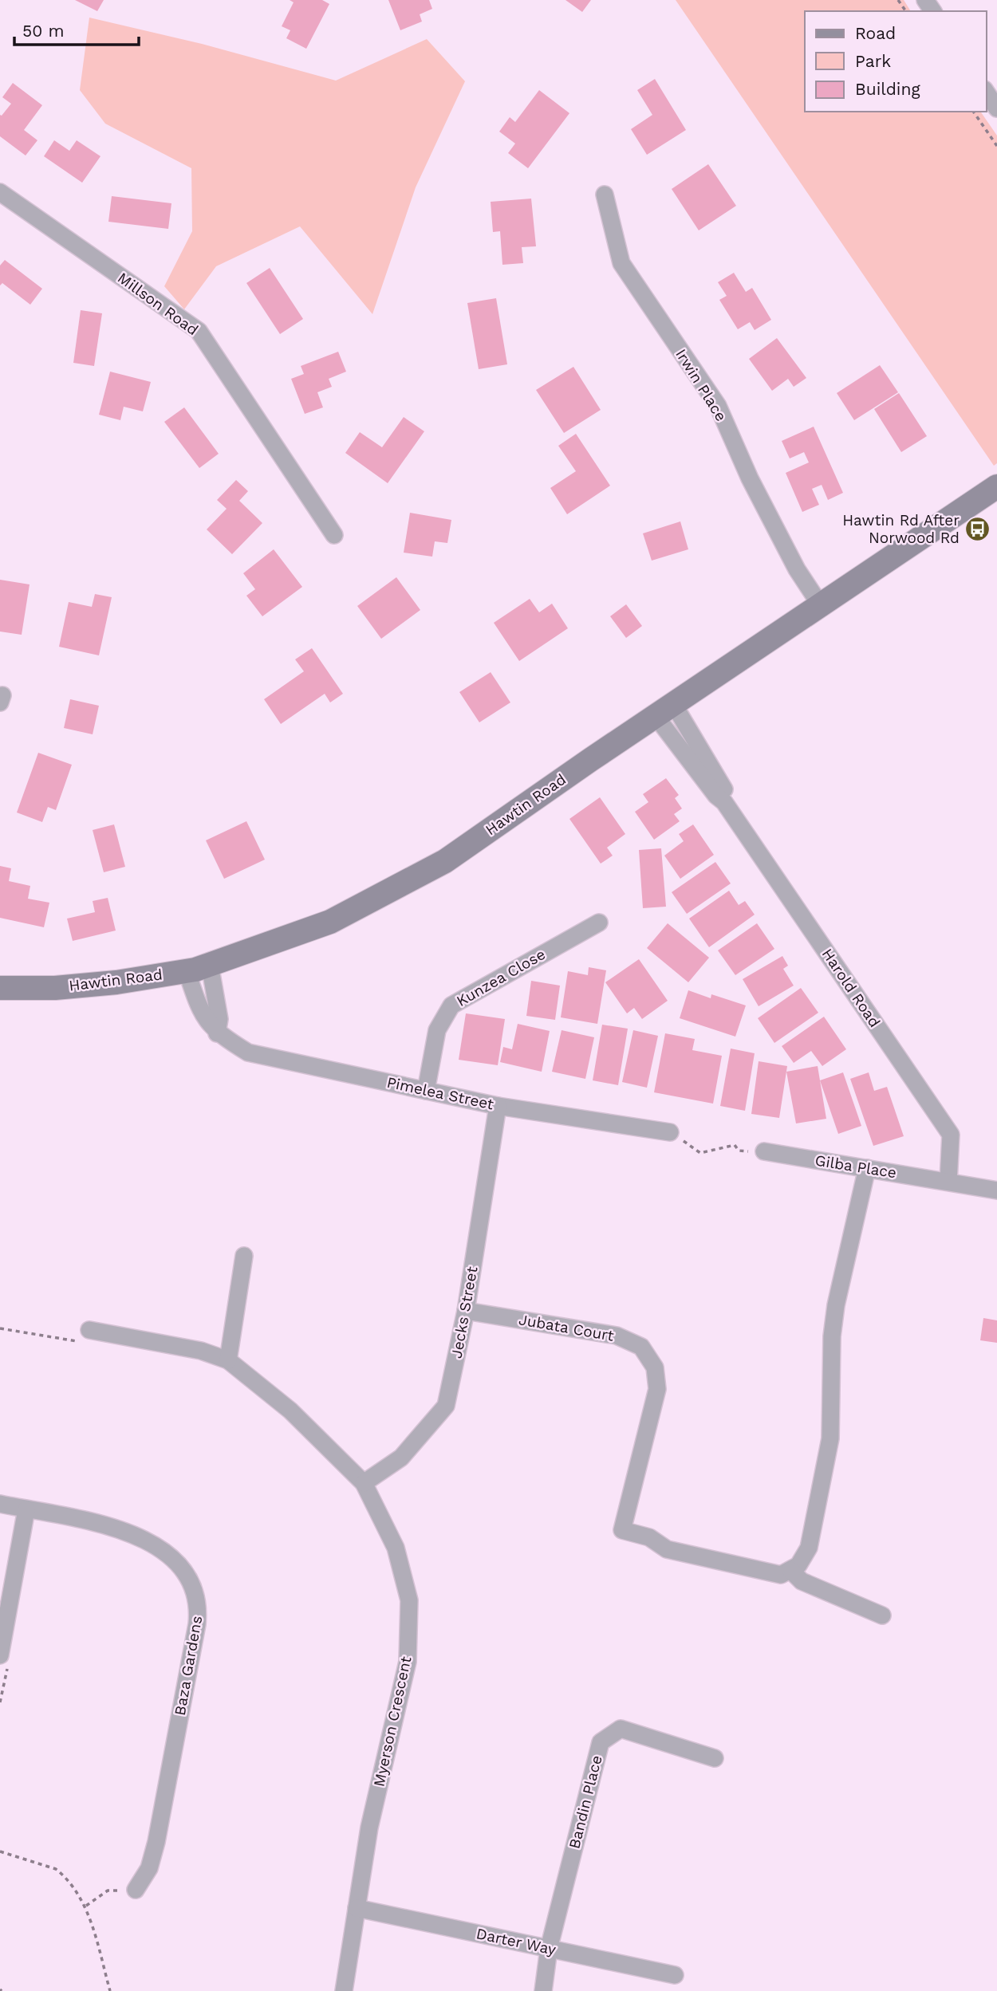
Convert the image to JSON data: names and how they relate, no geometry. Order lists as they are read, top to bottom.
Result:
{
  "streets": {
    "main road": ["Hawtin Road"],
    "street": [
      "Millson Road",
      "Irwin Place",
      "Kunzea Close",
      "Harold Road",
      "Pimelea Street",
      "Gilba Place",
      "Jecks Street",
      "Jubata Court",
      "Baza Gardens",
      "Myerson Crescent",
      "Bandin Place",
      "Darter Way"
    ]
  },
  "crossings": [
    ["Irwin Place", "Hawtin Road"],
    ["Hawtin Road", "Harold Road"],
    ["Hawtin Road", "Pimelea Street"],
    ["Kunzea Close", "Pimelea Street"],
    ["Harold Road", "Gilba Place"],
    ["Pimelea Street", "Jecks Street"],
    ["Jecks Street", "Jubata Court"],
    ["Jecks Street", "Myerson Crescent"],
    ["Myerson Crescent", "Darter Way"],
    ["Bandin Place", "Darter Way"]
  ],
  "places": {
    "bus stop": ["Hawtin Rd After Norwood Rd"]
  },
  "legend": ["Road", "Park", "Building"],
  "scale_bar": "50 m"
}
